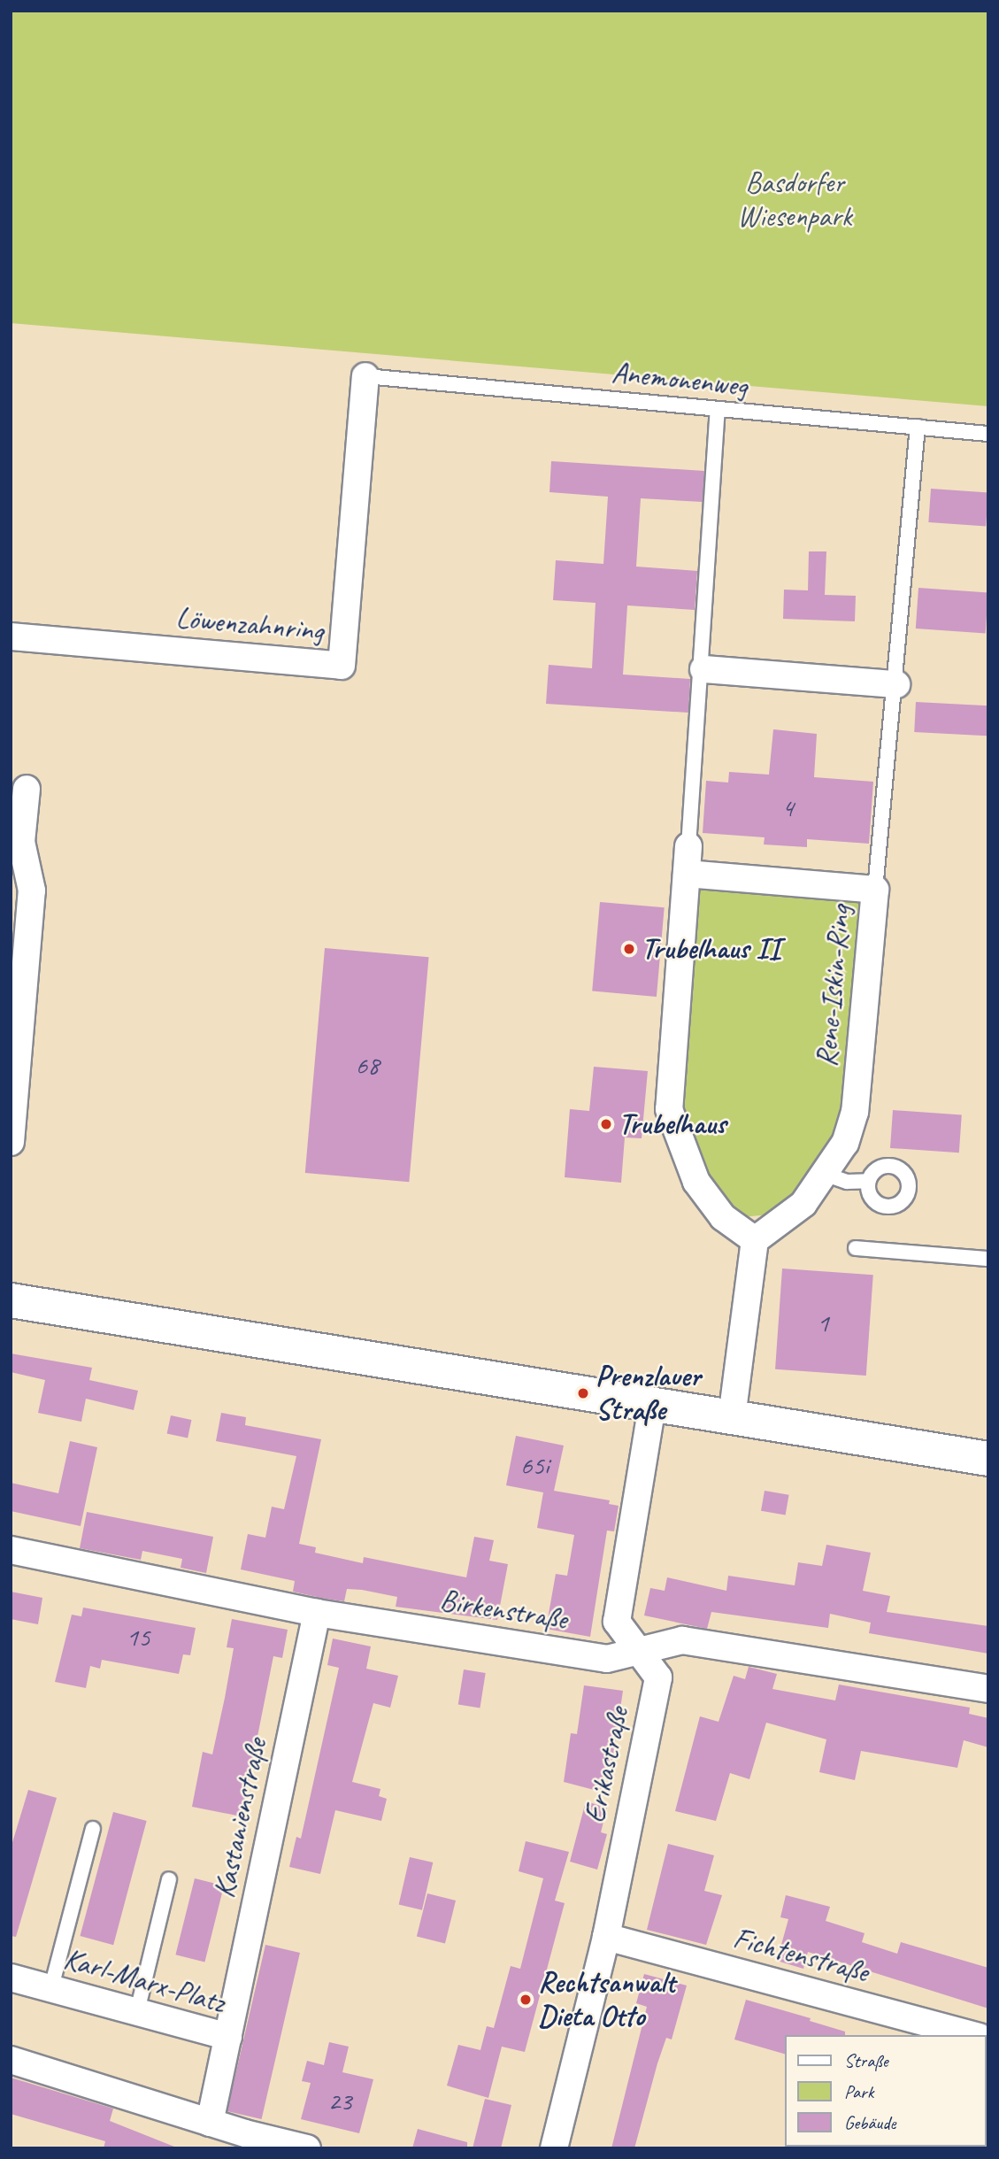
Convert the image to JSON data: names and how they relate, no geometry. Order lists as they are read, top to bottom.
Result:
{
  "streets": {
    "street": [
      "Löwenzahnring",
      "Rene-Iskin-Ring",
      "Birkenstraße",
      "Erikastraße",
      "Kastanienstraße",
      "Fichtenstraße",
      "Karl-Marx-Platz"
    ],
    "lane": ["Anemonenweg"]
  },
  "crossings": [
    ["Anemonenweg", "Löwenzahnring"],
    ["Birkenstraße", "Erikastraße"],
    ["Birkenstraße", "Kastanienstraße"],
    ["Erikastraße", "Fichtenstraße"],
    ["Kastanienstraße", "Karl-Marx-Platz"]
  ],
  "parks": ["Basdorfer Wiesenpark"],
  "places": [
    "Trubelhaus II",
    "Trubelhaus",
    "Prenzlauer Straße",
    "Rechtsanwalt Dieta Otto"
  ],
  "house_numbers": [
    "4",
    "68",
    "1",
    "65i",
    "15",
    "23"
  ],
  "legend": ["Straße", "Park", "Gebäude"]
}
